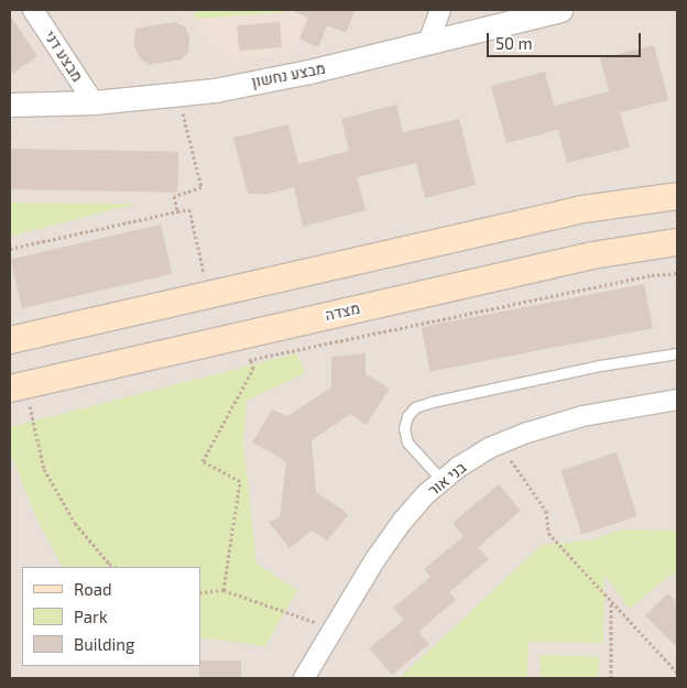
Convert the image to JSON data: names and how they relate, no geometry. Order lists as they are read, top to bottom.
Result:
{
  "streets": {
    "main road": ["מצדה"],
    "street": ["מבצע דני", "מבצע נחשון", "בני אור"]
  },
  "crossings": [
    ["מבצע דני", "מבצע נחשון"]
  ],
  "legend": ["Road", "Park", "Building"],
  "scale_bar": "50 m"
}
